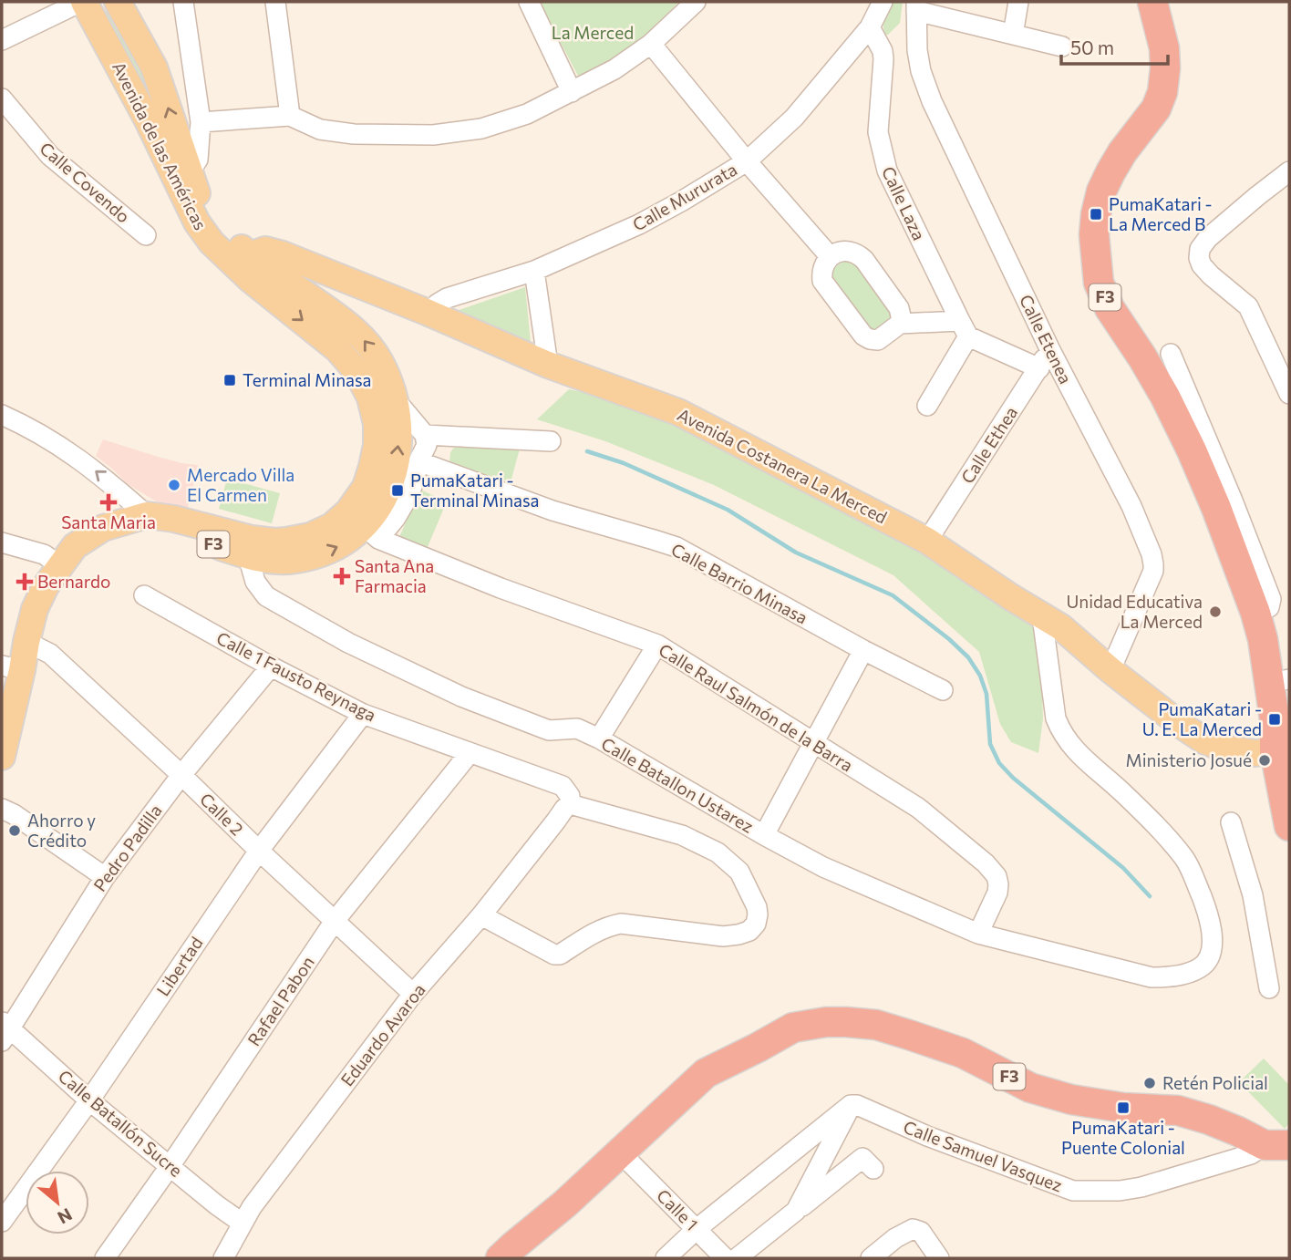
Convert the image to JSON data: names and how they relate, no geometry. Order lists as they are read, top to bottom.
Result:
{
  "streets": {
    "highway": ["F3"],
    "main road": ["Avenida de las Américas", "Avenida Costanera La Merced"],
    "street": [
      "Calle Covendo",
      "Calle Mururata",
      "Calle Laza",
      "Calle Etenea",
      "Calle Ethea",
      "Calle Barrio Minasa",
      "Calle 1 Fausto Reynaga",
      "Calle Raul Salmón de la Barra",
      "Calle Batallon Ustarez",
      "Calle 2",
      "Pedro Padilla",
      "Libertad",
      "Rafael Pabon",
      "Eduardo Avaroa",
      "Calle Batallón Sucre",
      "Calle Samuel Vasquez",
      "Calle 1"
    ]
  },
  "crossings": [
    ["Avenida de las Américas", "F3"],
    ["Avenida de las Américas", "Avenida Costanera La Merced"],
    ["Calle Mururata", "Calle Laza"],
    ["Calle Mururata", "Avenida Costanera La Merced"],
    ["F3", "Avenida Costanera La Merced"],
    ["F3", "Calle Raul Salmón de la Barra"],
    ["F3", "Calle Batallon Ustarez"],
    ["F3", "Calle 2"],
    ["F3", "Calle Samuel Vasquez"],
    ["F3", "Calle 1"],
    ["Calle Etenea", "Calle Ethea"],
    ["Calle Etenea", "Avenida Costanera La Merced"],
    ["Calle Ethea", "Avenida Costanera La Merced"],
    ["Avenida Costanera La Merced", "Calle Batallon Ustarez"],
    ["Calle 1 Fausto Reynaga", "Pedro Padilla"],
    ["Calle 1 Fausto Reynaga", "Libertad"],
    ["Calle 1 Fausto Reynaga", "Rafael Pabon"],
    ["Calle 1 Fausto Reynaga", "Eduardo Avaroa"],
    ["Calle Raul Salmón de la Barra", "Calle Batallon Ustarez"],
    ["Calle 2", "Pedro Padilla"],
    ["Calle 2", "Libertad"],
    ["Calle 2", "Rafael Pabon"],
    ["Calle 2", "Eduardo Avaroa"],
    ["Pedro Padilla", "Calle Batallón Sucre"],
    ["Libertad", "Calle Batallón Sucre"],
    ["Rafael Pabon", "Calle Batallón Sucre"],
    ["Eduardo Avaroa", "Calle Batallón Sucre"]
  ],
  "parks": ["La Merced"],
  "places": {
    "transit": [
      "PumaKatari - La Merced B",
      "Terminal Minasa",
      "PumaKatari - Terminal Minasa",
      "PumaKatari - U. E. La Merced",
      "PumaKatari - Puente Colonial"
    ],
    "other": [
      "Mercado Villa El Carmen",
      "Unidad Educativa La Merced",
      "Ministerio Josué",
      "Ahorro y Crédito",
      "Retén Policial"
    ],
    "health": ["Santa Maria", "Santa Ana Farmacia", "Bernardo"]
  },
  "scale_bar": "50 m",
  "north": "bottom right"
}
